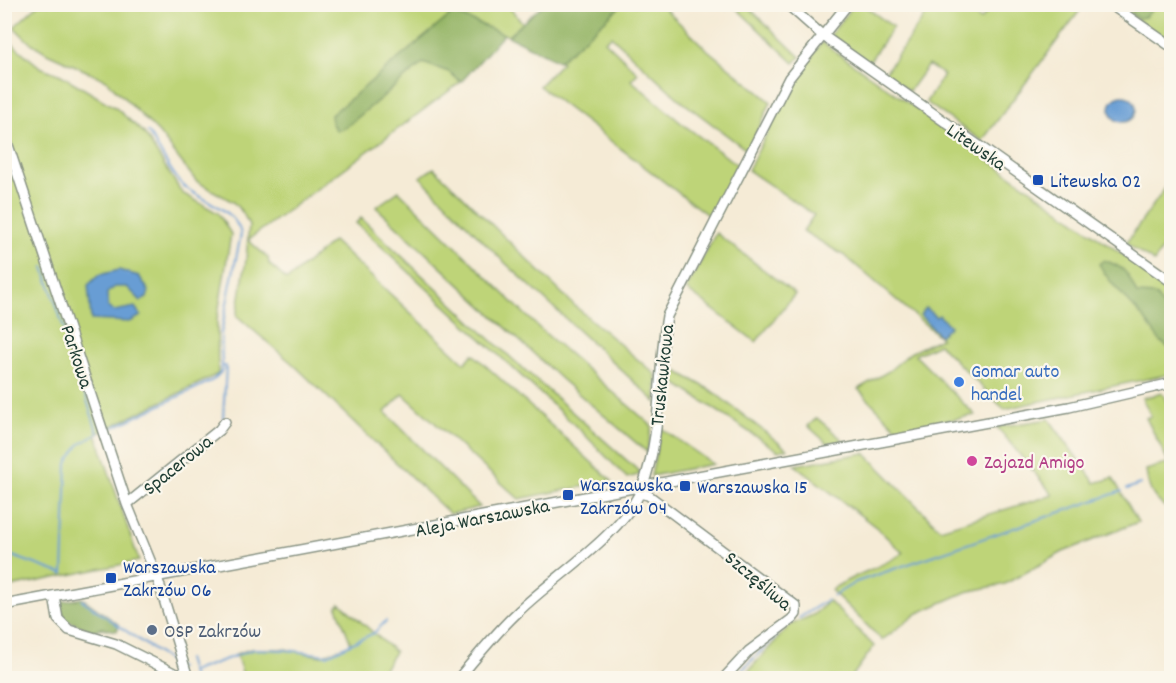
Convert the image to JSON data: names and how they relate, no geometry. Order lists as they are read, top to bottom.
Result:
{
  "streets": {
    "street": [
      "Litewska",
      "Parkowa",
      "Truskawkowa",
      "Spacerowa",
      "Aleja Warszawska",
      "Szczęśliwa"
    ]
  },
  "crossings": [
    ["Litewska", "Truskawkowa"],
    ["Parkowa", "Spacerowa"],
    ["Parkowa", "Aleja Warszawska"],
    ["Truskawkowa", "Aleja Warszawska"],
    ["Truskawkowa", "Szczęśliwa"],
    ["Aleja Warszawska", "Szczęśliwa"]
  ],
  "places": {
    "transit": [
      "Litewska 02",
      "Warszawska 15",
      "Warszawska Zakrzów 04",
      "Warszawska Zakrzów 06"
    ],
    "other": ["Gomar auto handel", "Zajazd Amigo", "OSP Zakrzów"]
  }
}
